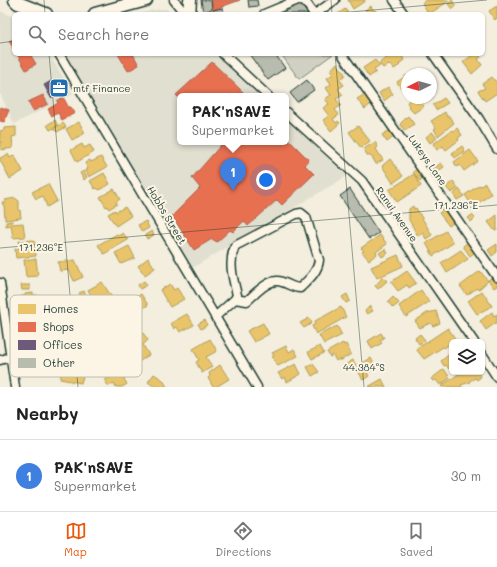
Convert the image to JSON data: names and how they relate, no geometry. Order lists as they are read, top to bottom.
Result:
{
  "streets": {
    "street": ["Lukeys Lane", "Ranui Avenue", "Hobbs Street"]
  },
  "places": {
    "office": ["mtf Finance"]
  },
  "legend": [
    "Homes",
    "Shops",
    "Offices",
    "Other"
  ],
  "north": "left",
  "page": {
    "search": "Search here",
    "popup": ["PAK'nSAVE", "Supermarket"],
    "pins": "1",
    "heading": "Nearby",
    "list": [
      {
        "mark": "1",
        "name": "PAK'nSAVE",
        "note": "Supermarket",
        "value": "30 m"
      }
    ],
    "nav": ["Map", "Directions", "Saved"]
  },
  "coordinates": ["171.236°E", "44.384°S"]
}
